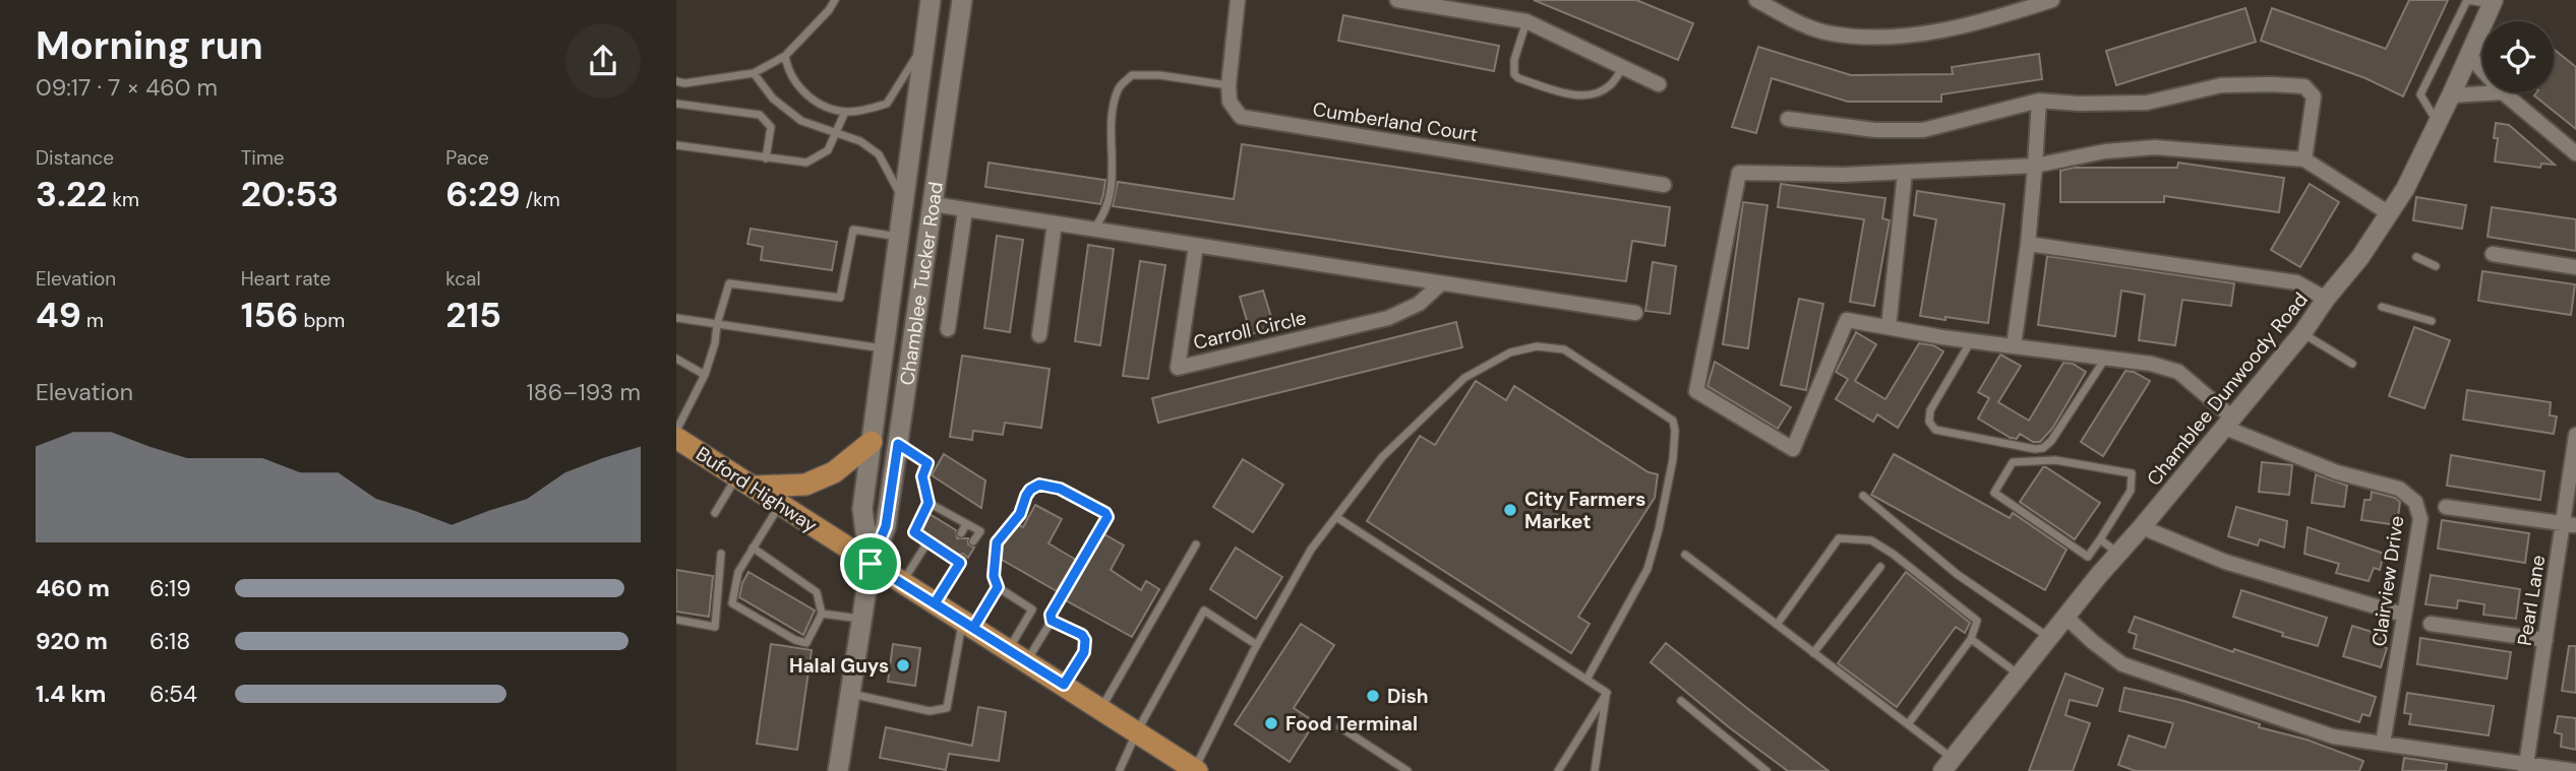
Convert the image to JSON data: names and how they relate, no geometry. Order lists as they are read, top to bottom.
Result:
{
  "streets": {
    "main road": ["Chamblee Tucker Road", "Buford Highway"],
    "street": [
      "Cumberland Court",
      "Carroll Circle",
      "Chamblee Dunwoody Road",
      "Clairview Drive",
      "Pearl Lane"
    ]
  },
  "crossings": [
    ["Chamblee Tucker Road", "Buford Highway"],
    ["Chamblee Dunwoody Road", "Clairview Drive"]
  ],
  "places": [
    "City Farmers Market",
    "Halal Guys",
    "Dish",
    "Food Terminal"
  ],
  "page": {
    "heading": ["Morning run", "09:17 · 7 × 460 m"],
    "stats": [
      ["Distance", "3.22 km"],
      ["Time", "20:53"],
      ["Pace", "6:29 /km"],
      ["Elevation", "49 m"],
      ["Heart rate", "156 bpm"],
      ["kcal", "215"]
    ],
    "chart": ["Elevation", "186–193 m"],
    "list": [
      {
        "name": "460 m",
        "note": "6:19"
      },
      {
        "name": "920 m",
        "note": "6:18"
      },
      {
        "name": "1.4 km",
        "note": "6:54"
      }
    ]
  }
}
